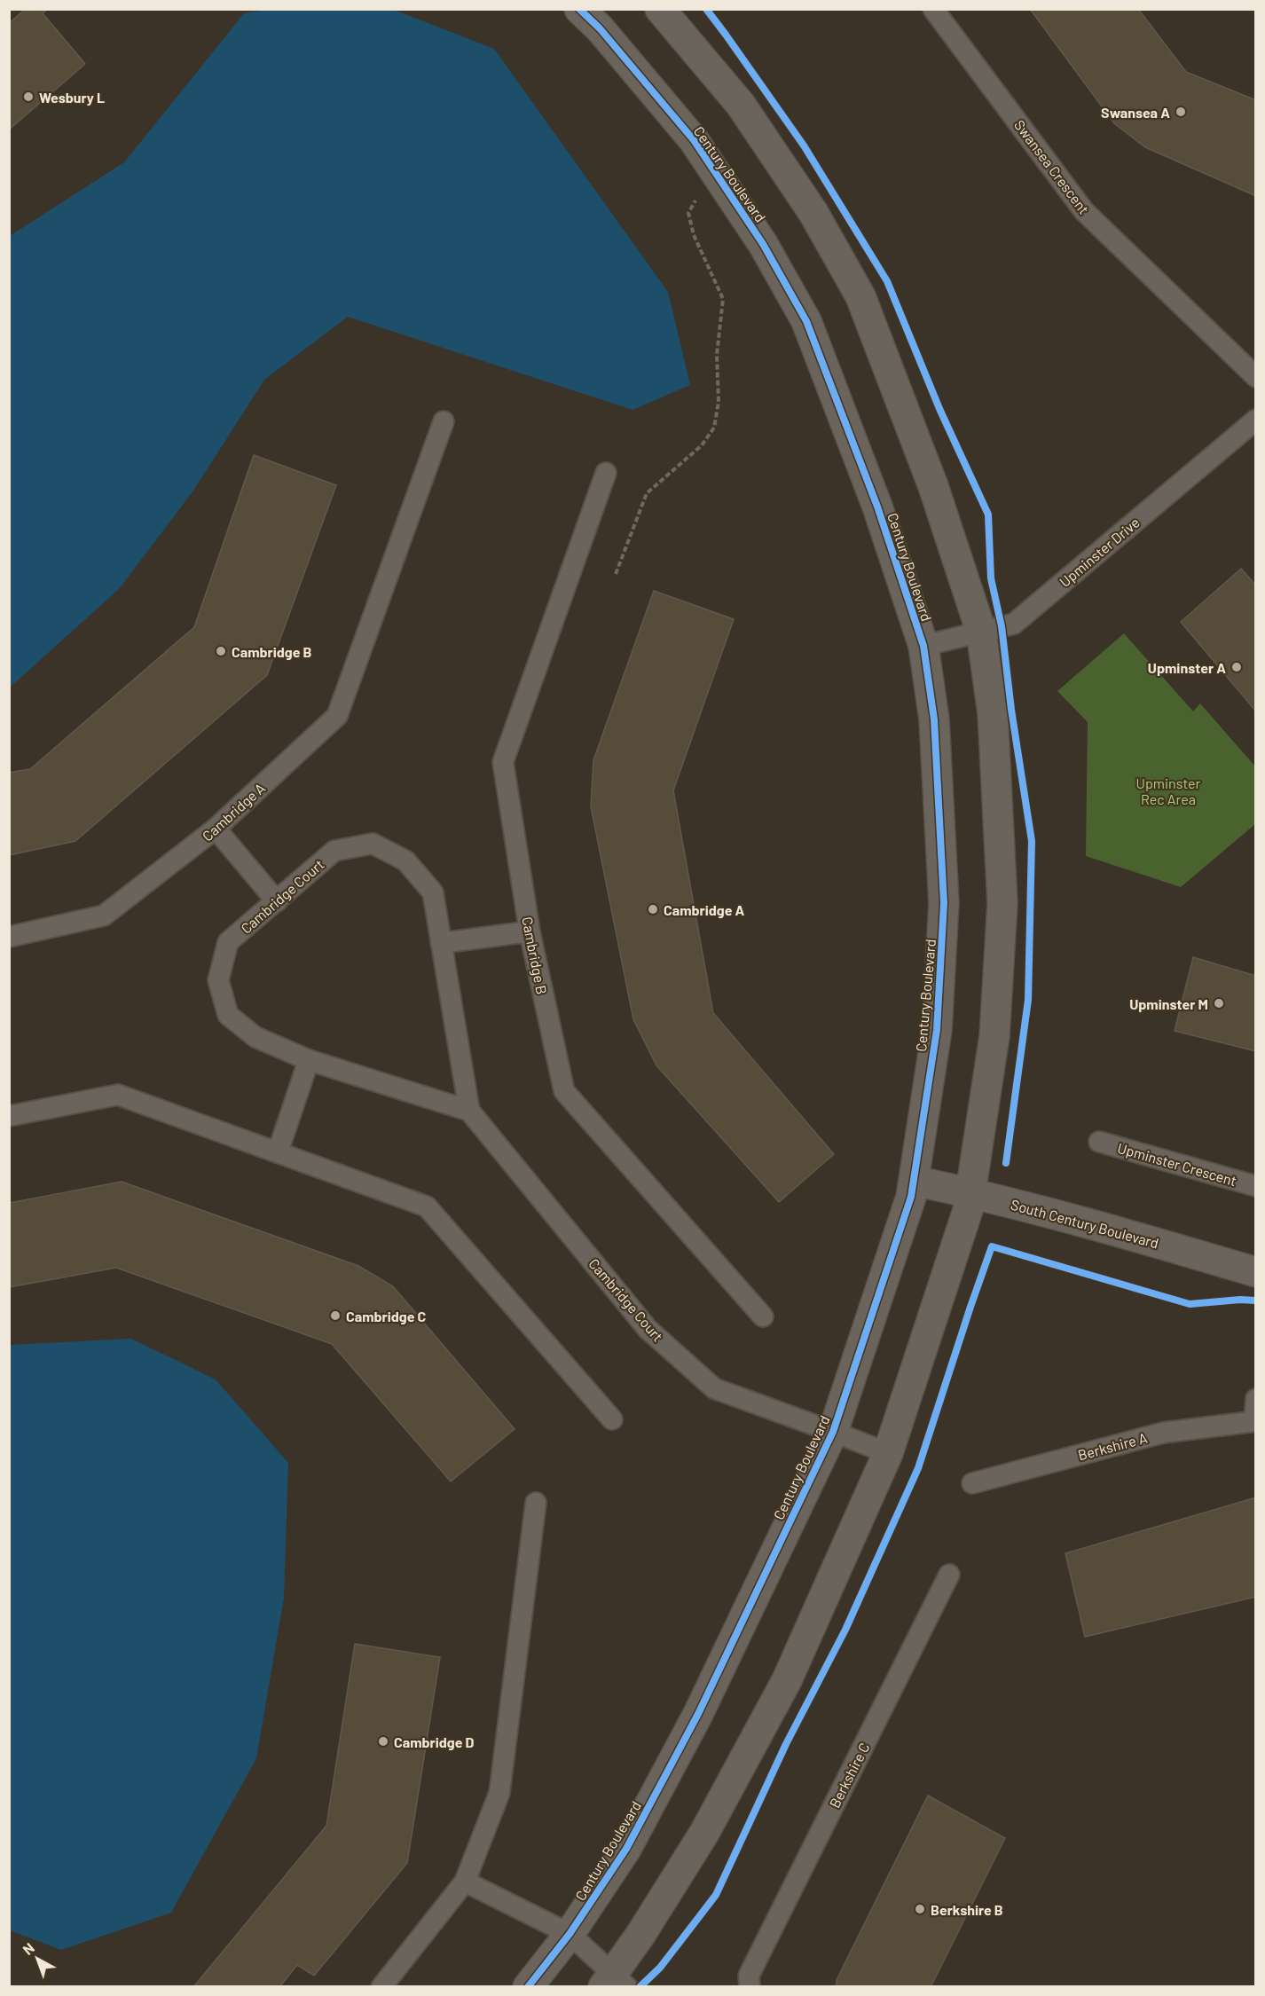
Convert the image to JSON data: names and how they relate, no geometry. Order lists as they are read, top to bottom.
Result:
{
  "streets": {
    "street": ["Century Boulevard", "South Century Boulevard"],
    "lane": [
      "Swansea Crescent",
      "Upminster Drive",
      "Cambridge A",
      "Cambridge Court",
      "Cambridge B",
      "Upminster Crescent",
      "Berkshire A",
      "Berkshire C"
    ]
  },
  "crossings": [
    ["Century Boulevard", "Upminster Drive"],
    ["Century Boulevard", "Cambridge Court"],
    ["Century Boulevard", "South Century Boulevard"]
  ],
  "parks": ["Upminster Rec Area"],
  "places": [
    "Wesbury L",
    "Swansea A",
    "Cambridge B",
    "Upminster A",
    "Cambridge A",
    "Upminster M",
    "Cambridge C",
    "Cambridge D",
    "Berkshire B"
  ],
  "north": "top left"
}
